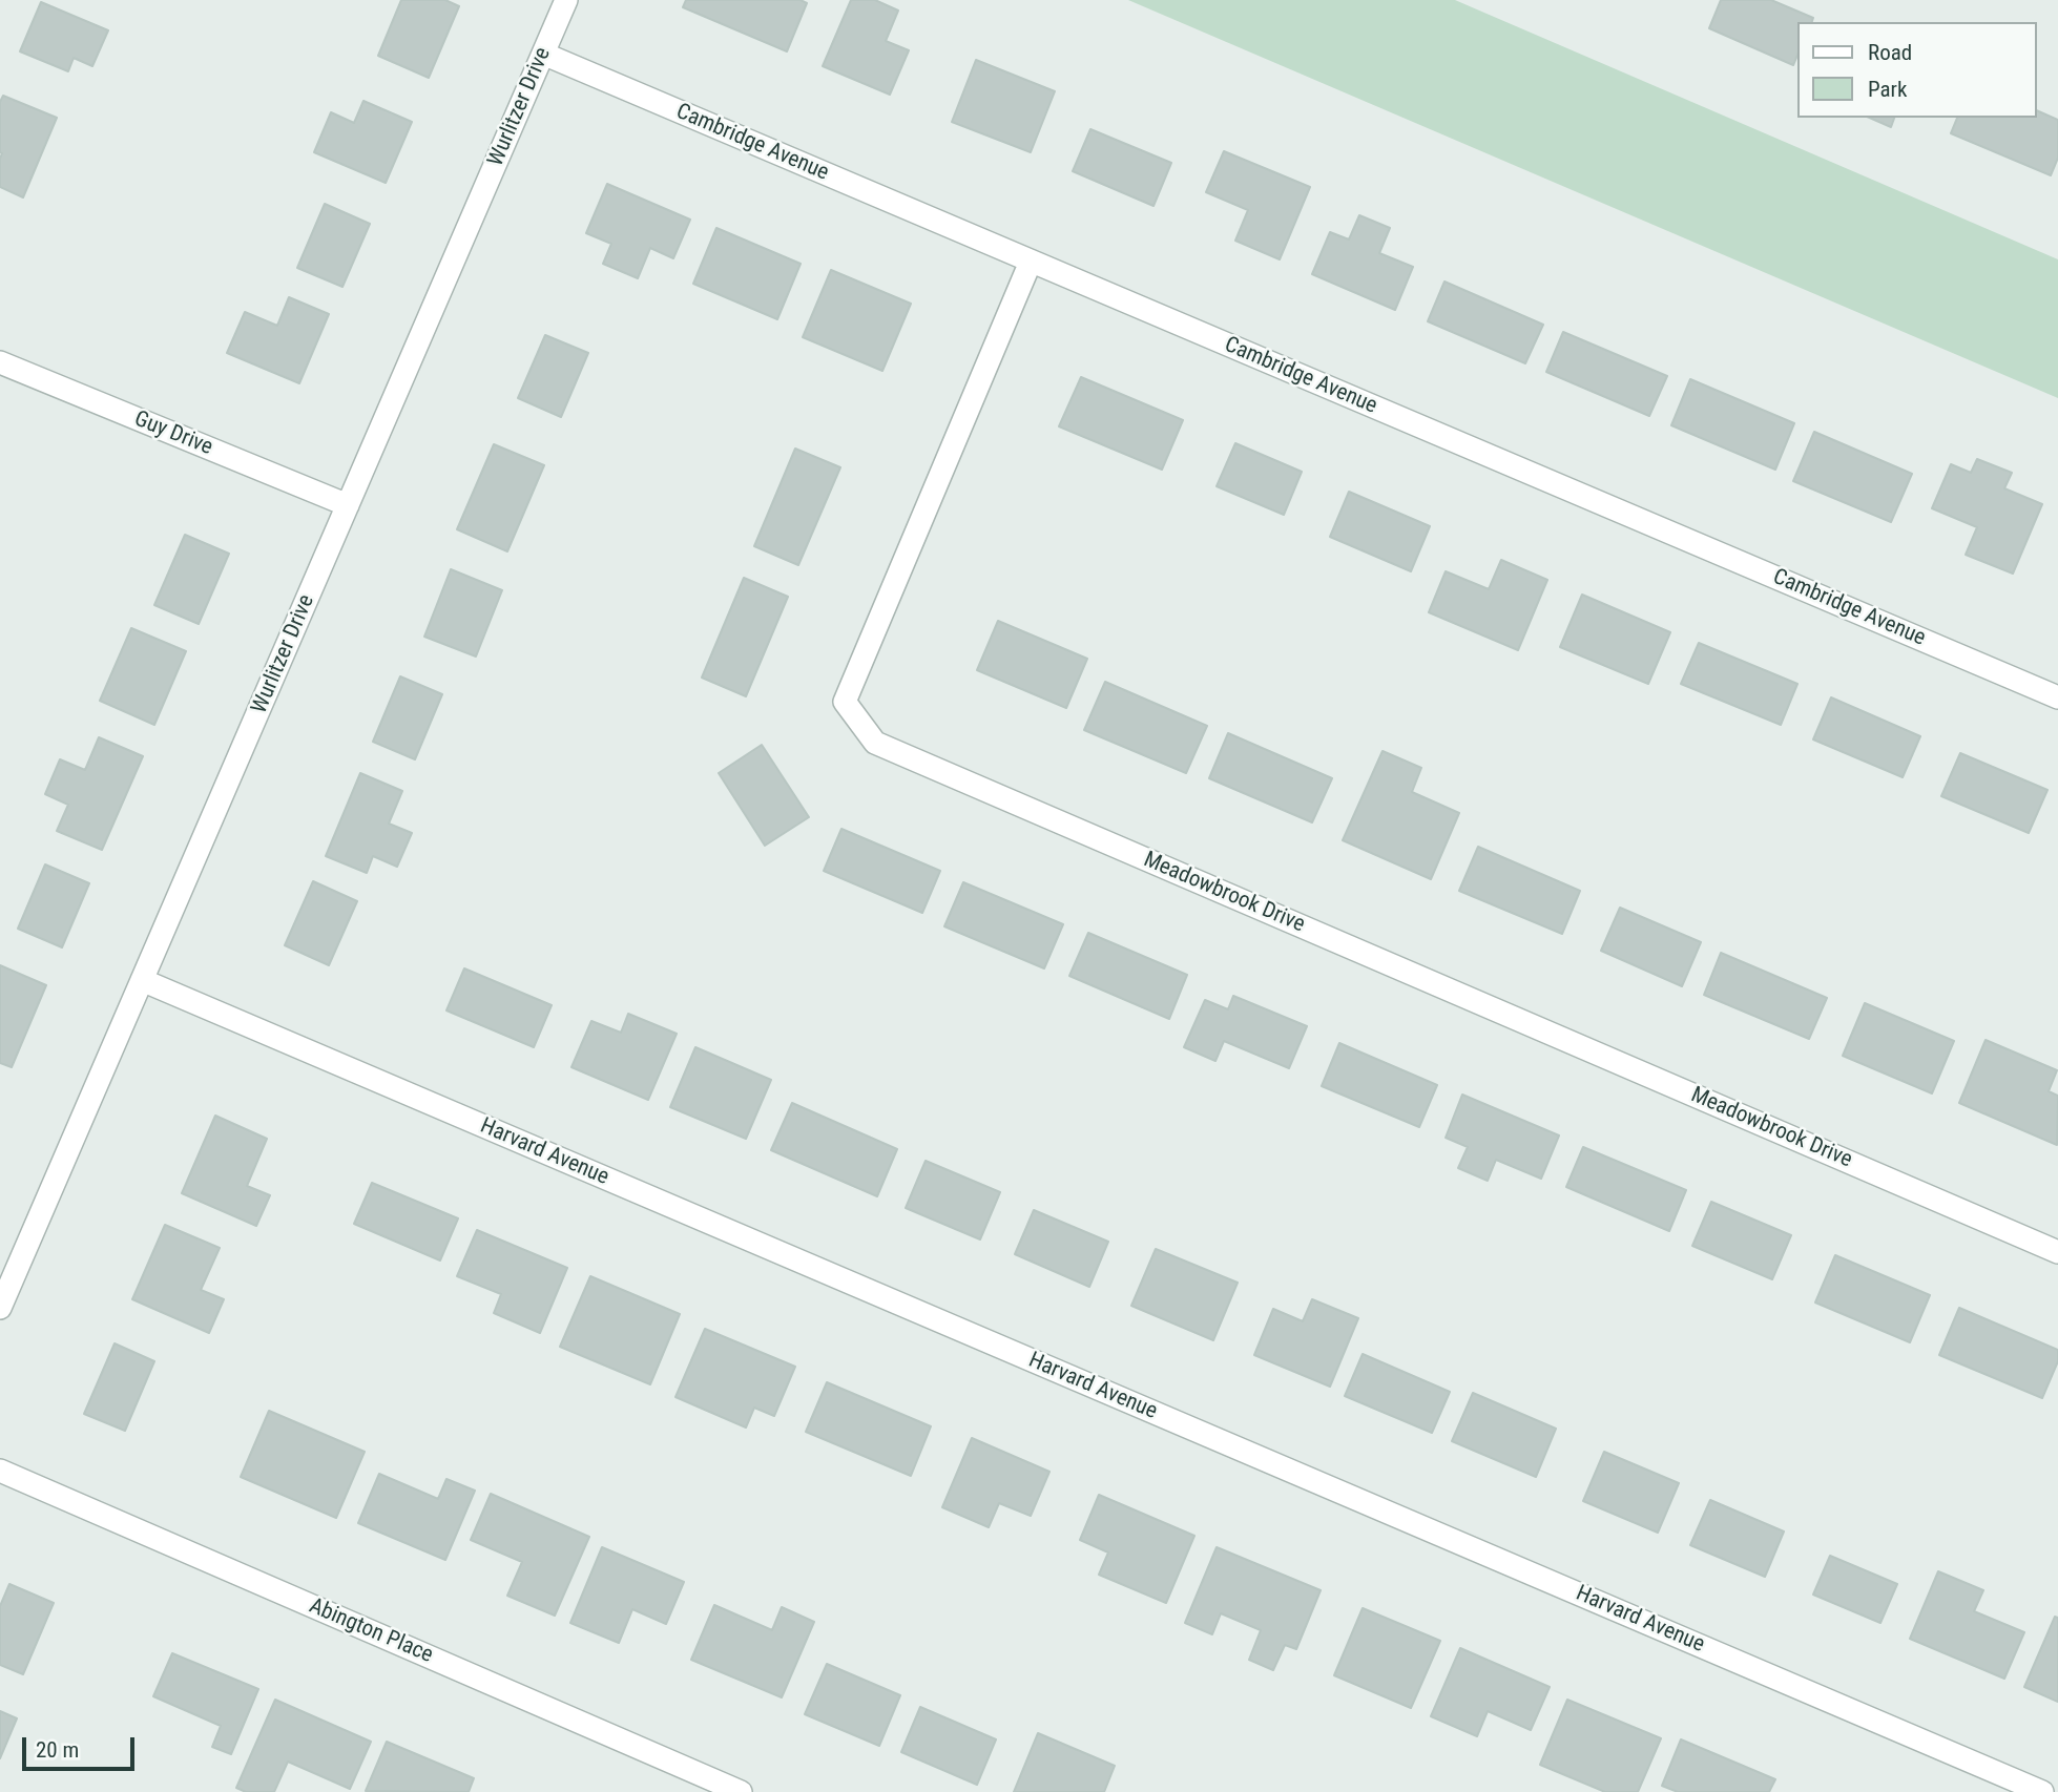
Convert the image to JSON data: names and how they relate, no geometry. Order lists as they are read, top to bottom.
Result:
{
  "streets": {
    "street": [
      "Wurlitzer Drive",
      "Cambridge Avenue",
      "Guy Drive",
      "Meadowbrook Drive",
      "Harvard Avenue",
      "Abington Place"
    ]
  },
  "crossings": [
    ["Wurlitzer Drive", "Cambridge Avenue"],
    ["Wurlitzer Drive", "Guy Drive"],
    ["Wurlitzer Drive", "Harvard Avenue"],
    ["Cambridge Avenue", "Meadowbrook Drive"]
  ],
  "legend": ["Road", "Park"],
  "scale_bar": "20 m"
}
